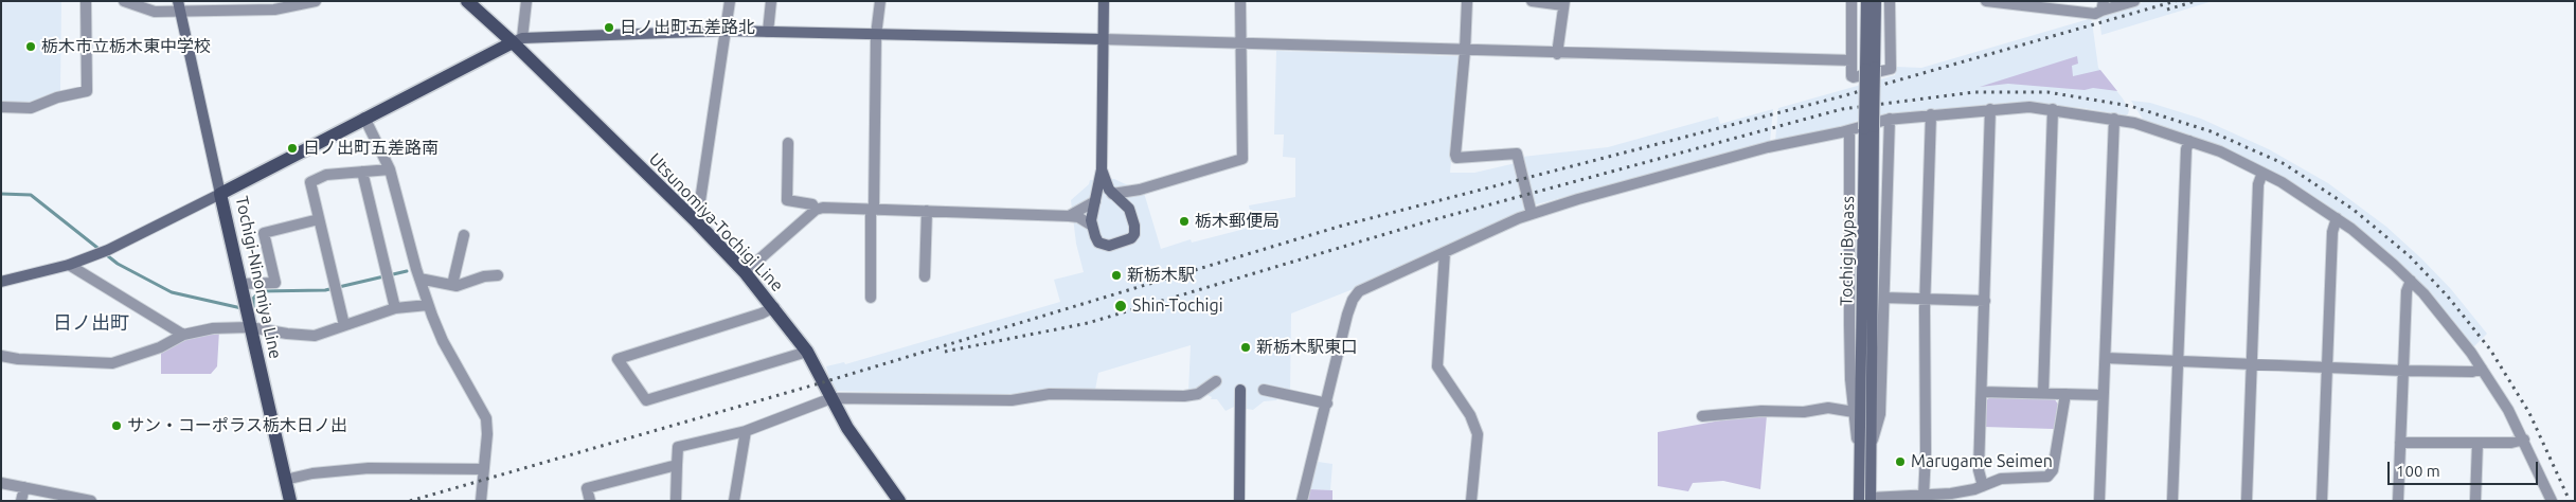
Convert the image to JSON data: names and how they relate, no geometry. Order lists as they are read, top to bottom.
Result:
{
  "streets": {
    "main road": ["Utsunomiya-Tochigi Line", "Tochigi Bypass", "Tochigi-Ninomiya Line"]
  },
  "crossings": [
    ["Utsunomiya-Tochigi Line", "Tochigi-Ninomiya Line"]
  ],
  "districts": ["日ノ出町"],
  "places": [
    "日ノ出町五差路北",
    "栃木市立栃木東中学校",
    "日ノ出町五差路南",
    "栃木郵便局",
    "新栃木駅",
    "Shin-Tochigi",
    "新栃木駅東口",
    "サン・コーポラス栃木日ノ出",
    "Marugame Seimen"
  ],
  "scale_bar": "100 m"
}
